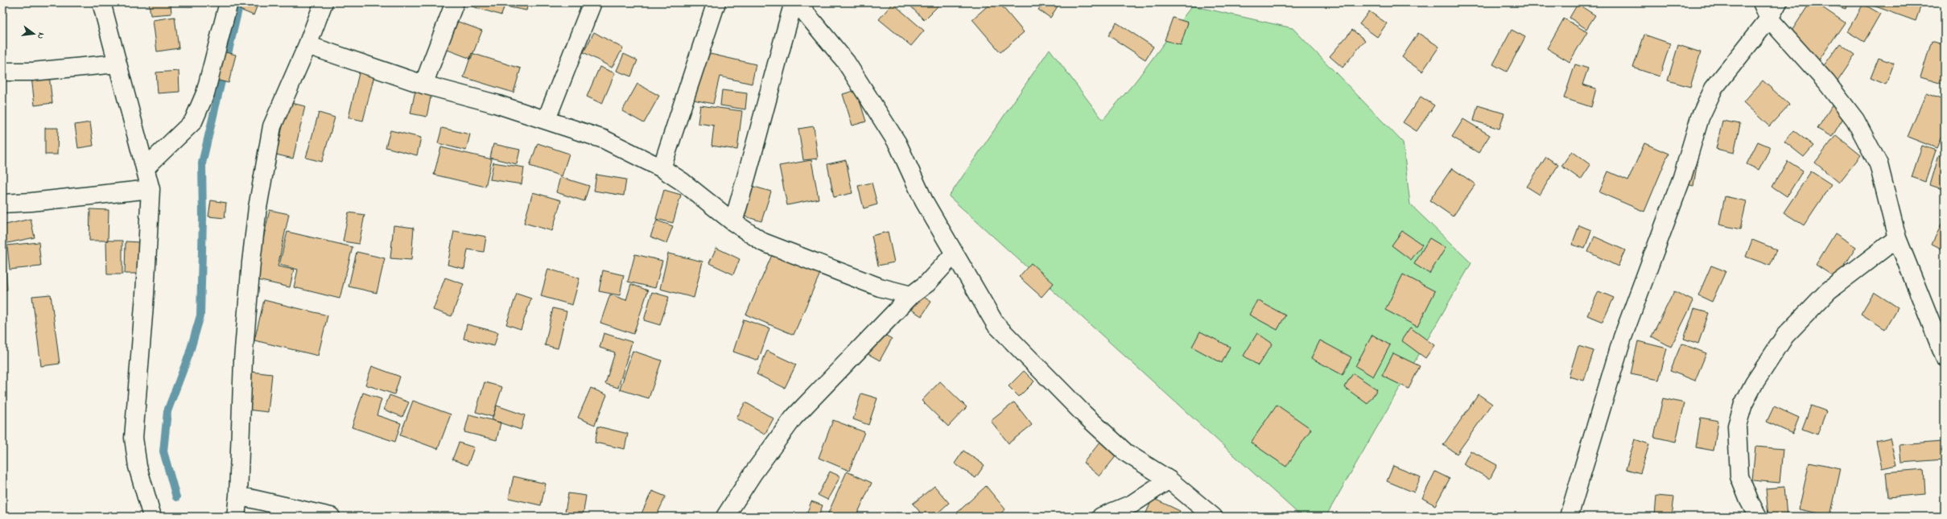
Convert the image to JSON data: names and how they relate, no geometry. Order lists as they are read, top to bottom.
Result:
{
  "north": "right"
}
